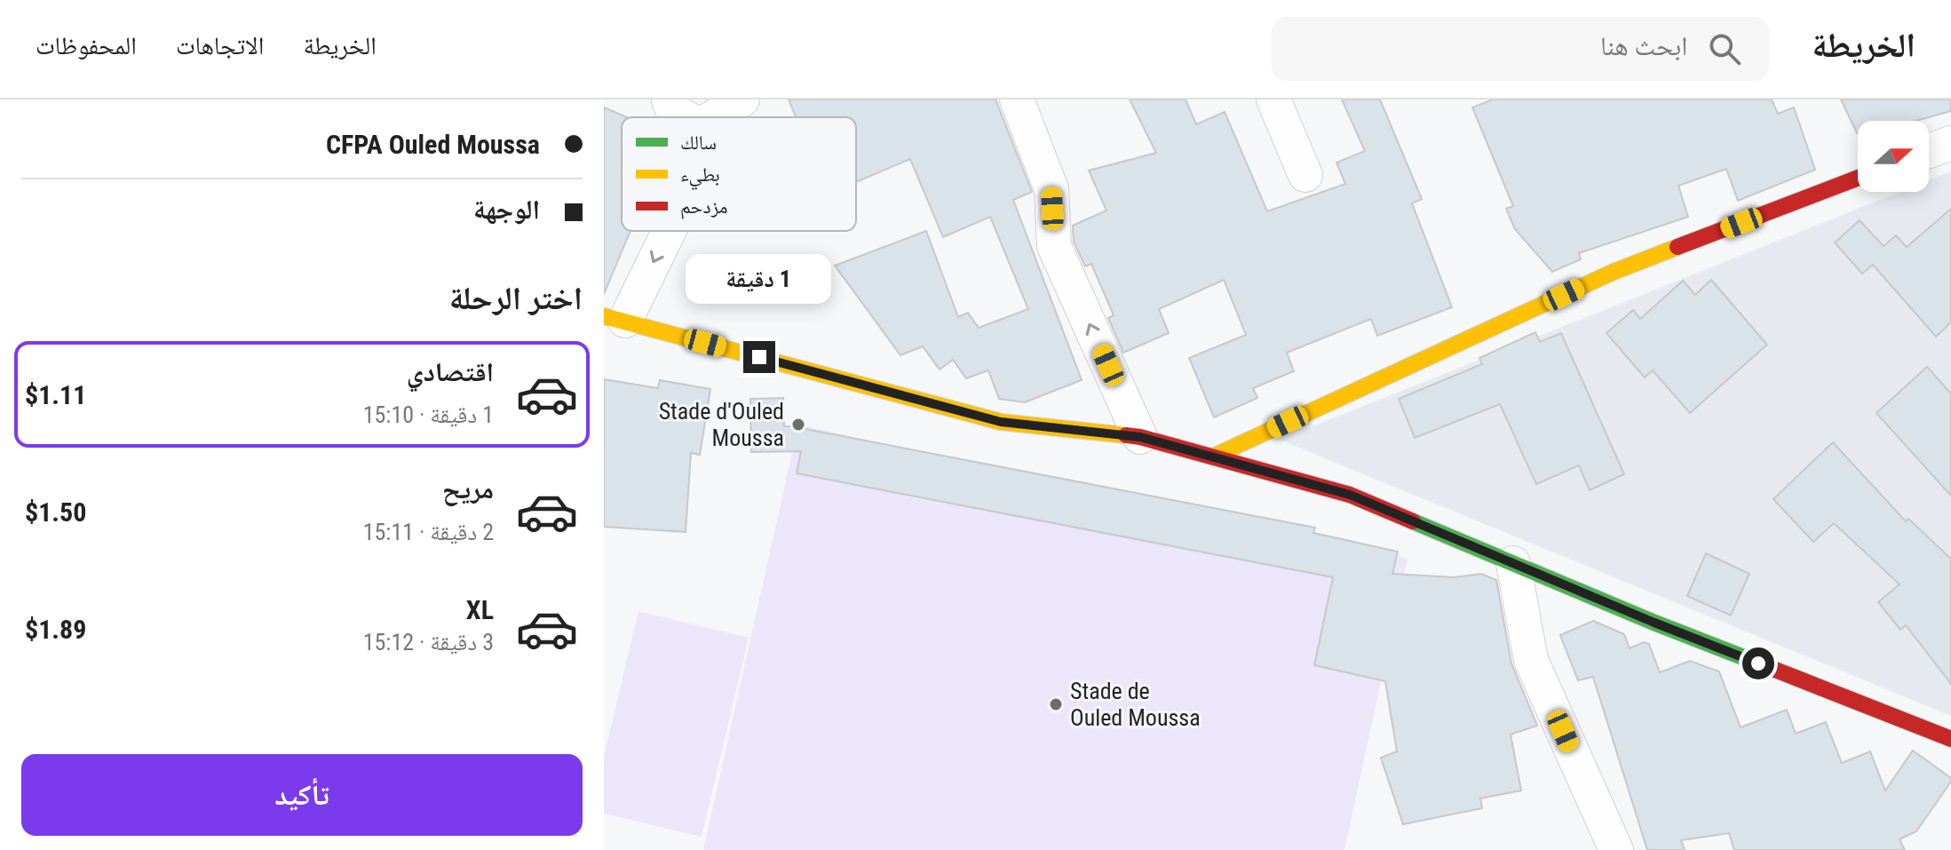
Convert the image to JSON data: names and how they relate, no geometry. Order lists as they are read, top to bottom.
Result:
{
  "places": ["Stade d'Ouled Moussa", "Stade de Ouled Moussa"],
  "legend": ["سالك", "بطيء", "مزدحم"],
  "north": "right",
  "page": {
    "header": "الخريطة",
    "search": "ابحث هنا",
    "nav": ["الخريطة", "الاتجاهات", "المحفوظات"],
    "banner": ["CFPA Ouled Moussa", "الوجهة"],
    "bubble": "1 دقيقة",
    "heading": "اختر الرحلة",
    "list": [
      {
        "name": "اقتصادي",
        "note": "1 دقيقة · 15:10",
        "value": "$1.11"
      },
      {
        "name": "مريح",
        "note": "2 دقيقة · 15:11",
        "value": "$1.50"
      },
      {
        "name": "XL",
        "note": "3 دقيقة · 15:12",
        "value": "$1.89"
      }
    ],
    "buttons": "تأكيد"
  }
}
